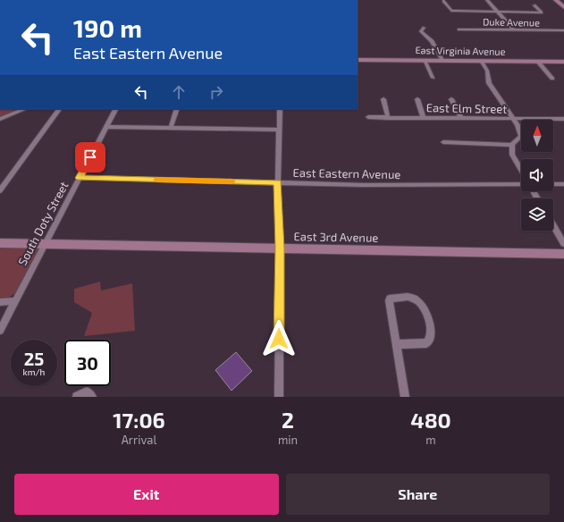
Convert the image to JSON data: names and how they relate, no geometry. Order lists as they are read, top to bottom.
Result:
{
  "streets": {
    "street": [
      "Duke Avenue",
      "East Virginia Avenue",
      "East Elm Street",
      "East Eastern Avenue",
      "South Doty Street",
      "East 3rd Avenue"
    ]
  },
  "crossings": [
    ["East Eastern Avenue", "South Doty Street"],
    ["South Doty Street", "East 3rd Avenue"]
  ],
  "north": "top",
  "page": {
    "turn": ["190 m", "East Eastern Avenue"],
    "speed": "25 km/h",
    "limit": "30",
    "eta": [
      "17:06",
      "Arrival",
      "2",
      "min",
      "480",
      "m"
    ],
    "buttons": ["Exit", "Share"]
  }
}
